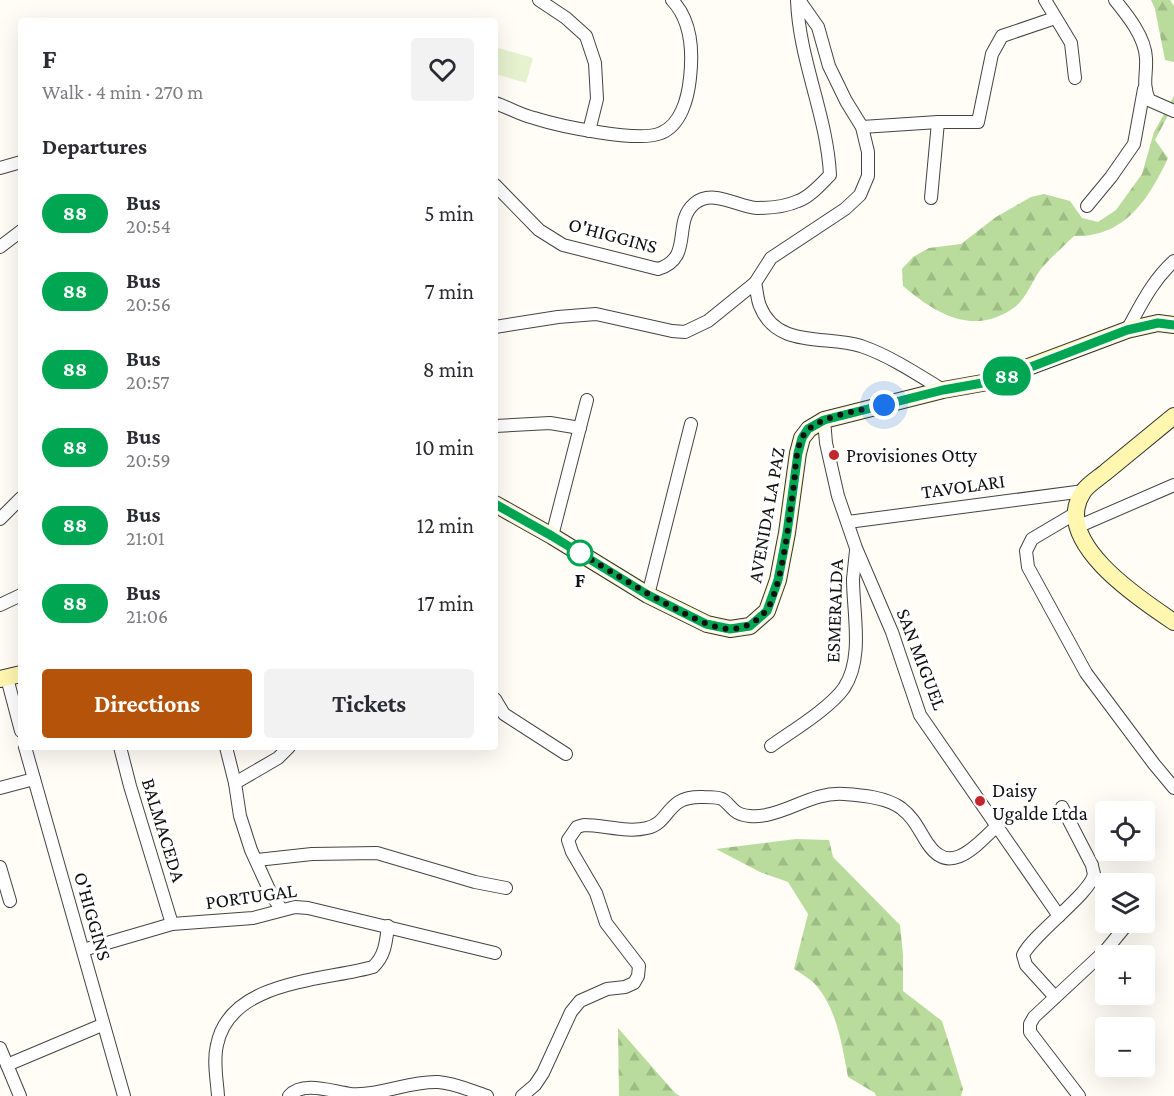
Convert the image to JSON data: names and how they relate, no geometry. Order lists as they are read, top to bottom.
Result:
{
  "streets": {
    "street": [
      "O'HIGGINS",
      "TAVOLARI",
      "AVENIDA LA PAZ",
      "ESMERALDA",
      "SAN MIGUEL",
      "BALMACEDA",
      "PORTUGAL"
    ]
  },
  "crossings": [
    ["O'HIGGINS", "PORTUGAL"],
    ["TAVOLARI", "SAN MIGUEL"],
    ["AVENIDA LA PAZ", "SAN MIGUEL"],
    ["ESMERALDA", "SAN MIGUEL"],
    ["BALMACEDA", "PORTUGAL"]
  ],
  "places": ["Provisiones Otty", "F", "Daisy Ugalde Ltda"],
  "lines": ["bus line 88"],
  "page": {
    "on_map": "88",
    "heading": [
      ["F", "Walk · 4 min · 270 m"],
      "Departures"
    ],
    "list": [
      {
        "mark": "88",
        "name": "Bus",
        "note": "20:54",
        "value": "5 min"
      },
      {
        "mark": "88",
        "name": "Bus",
        "note": "20:56",
        "value": "7 min"
      },
      {
        "mark": "88",
        "name": "Bus",
        "note": "20:57",
        "value": "8 min"
      },
      {
        "mark": "88",
        "name": "Bus",
        "note": "20:59",
        "value": "10 min"
      },
      {
        "mark": "88",
        "name": "Bus",
        "note": "21:01",
        "value": "12 min"
      },
      {
        "mark": "88",
        "name": "Bus",
        "note": "21:06",
        "value": "17 min"
      }
    ],
    "buttons": ["Directions", "Tickets"],
    "map_buttons": ["+", "−"]
  }
}
